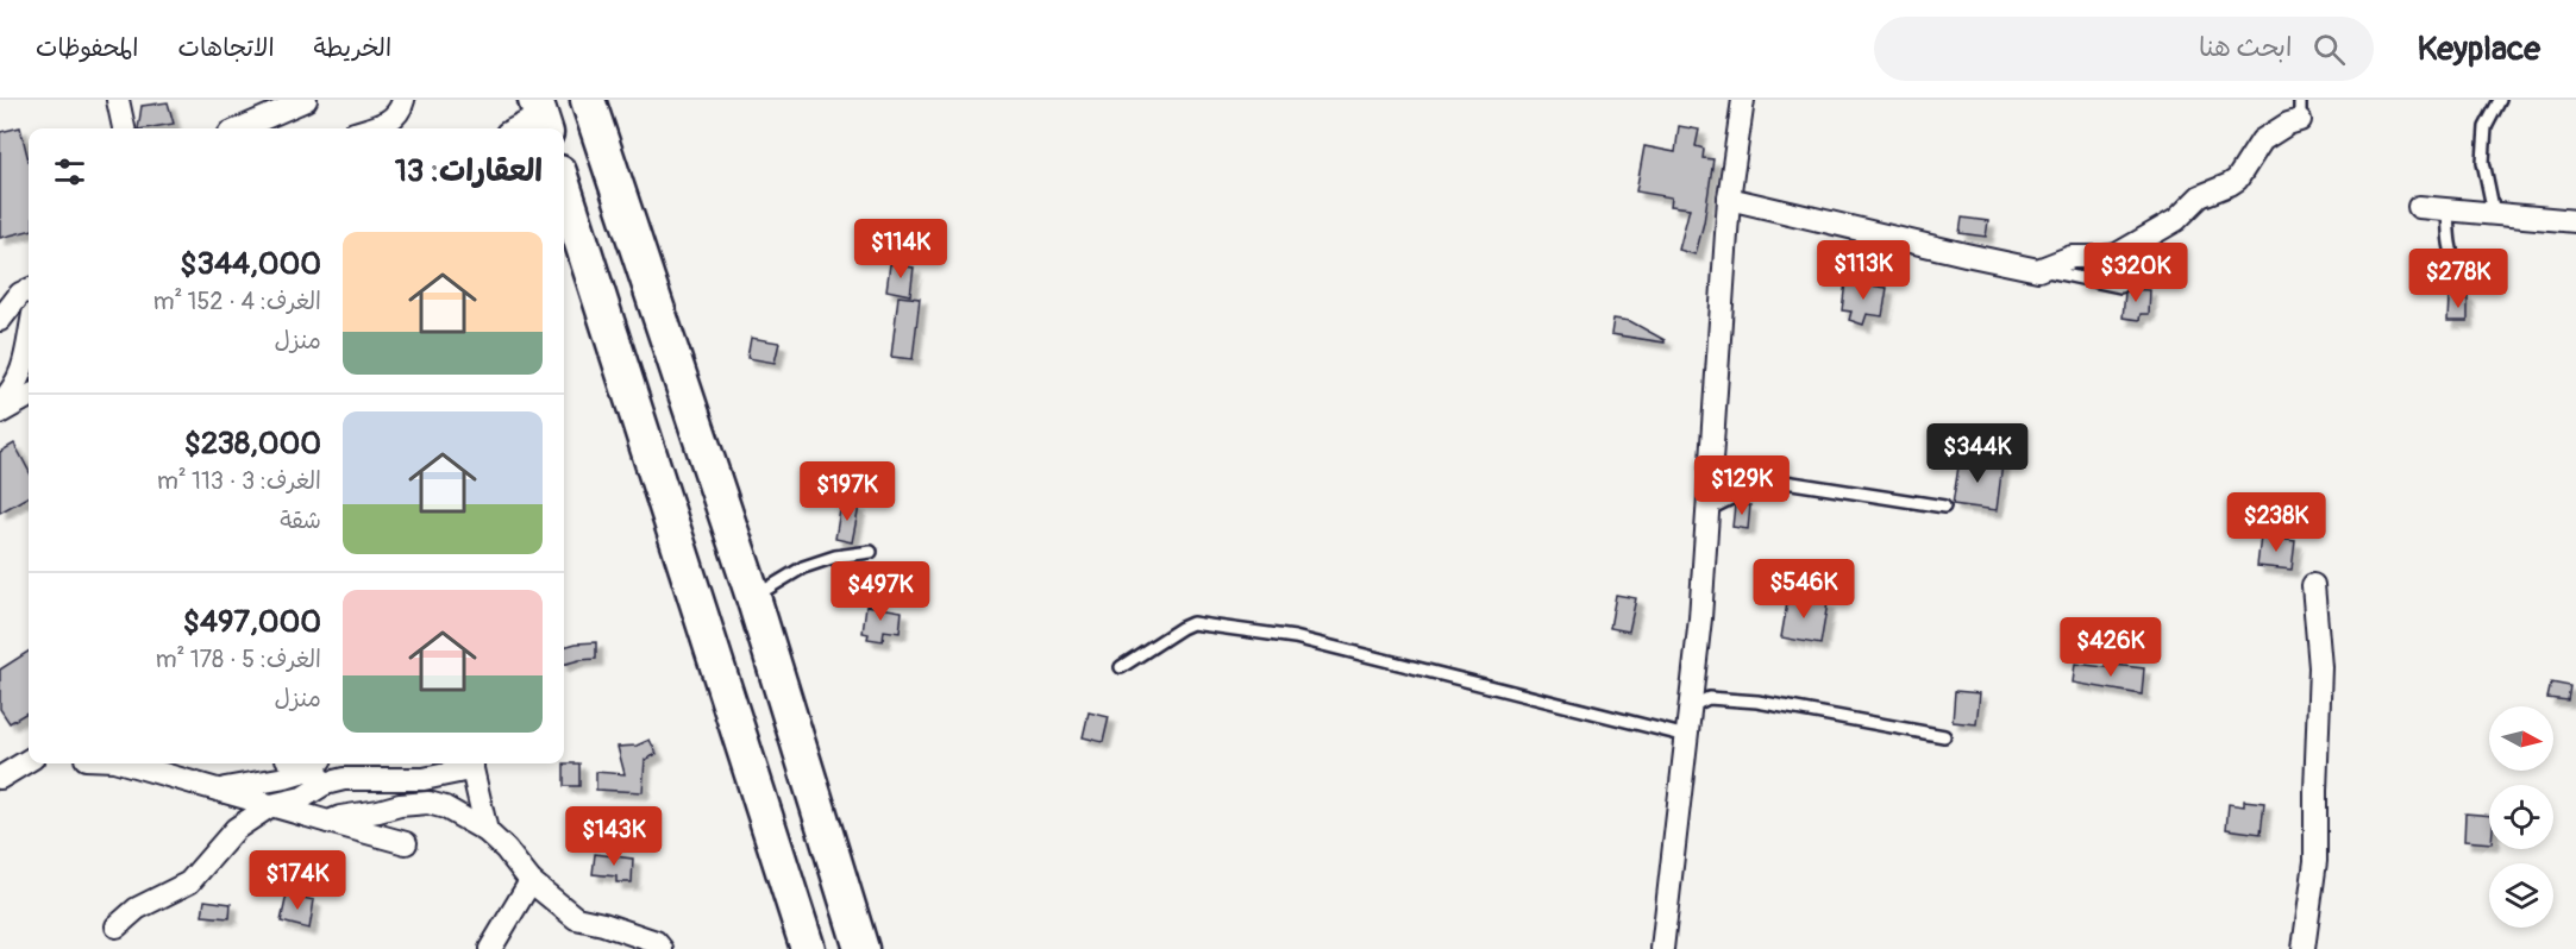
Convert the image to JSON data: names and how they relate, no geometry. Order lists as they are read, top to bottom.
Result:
{
  "north": "right",
  "page": {
    "header": "Keyplace",
    "search": "ابحث هنا",
    "nav": ["الخريطة", "الاتجاهات", "المحفوظات"],
    "heading": "العقارات: 13",
    "list": [
      {
        "name": "$344,000",
        "note": "الغرف: 4 · 152 m² · منزل"
      },
      {
        "name": "$238,000",
        "note": "الغرف: 3 · 113 m² · شقة"
      },
      {
        "name": "$497,000",
        "note": "الغرف: 5 · 178 m² · منزل"
      }
    ],
    "price": [
      "$114K",
      "$113K",
      "$320K",
      "$278K",
      "$344K",
      "$129K",
      "$197K",
      "$238K",
      "$546K",
      "$497K",
      "$426K",
      "$143K",
      "$174K"
    ]
  }
}
